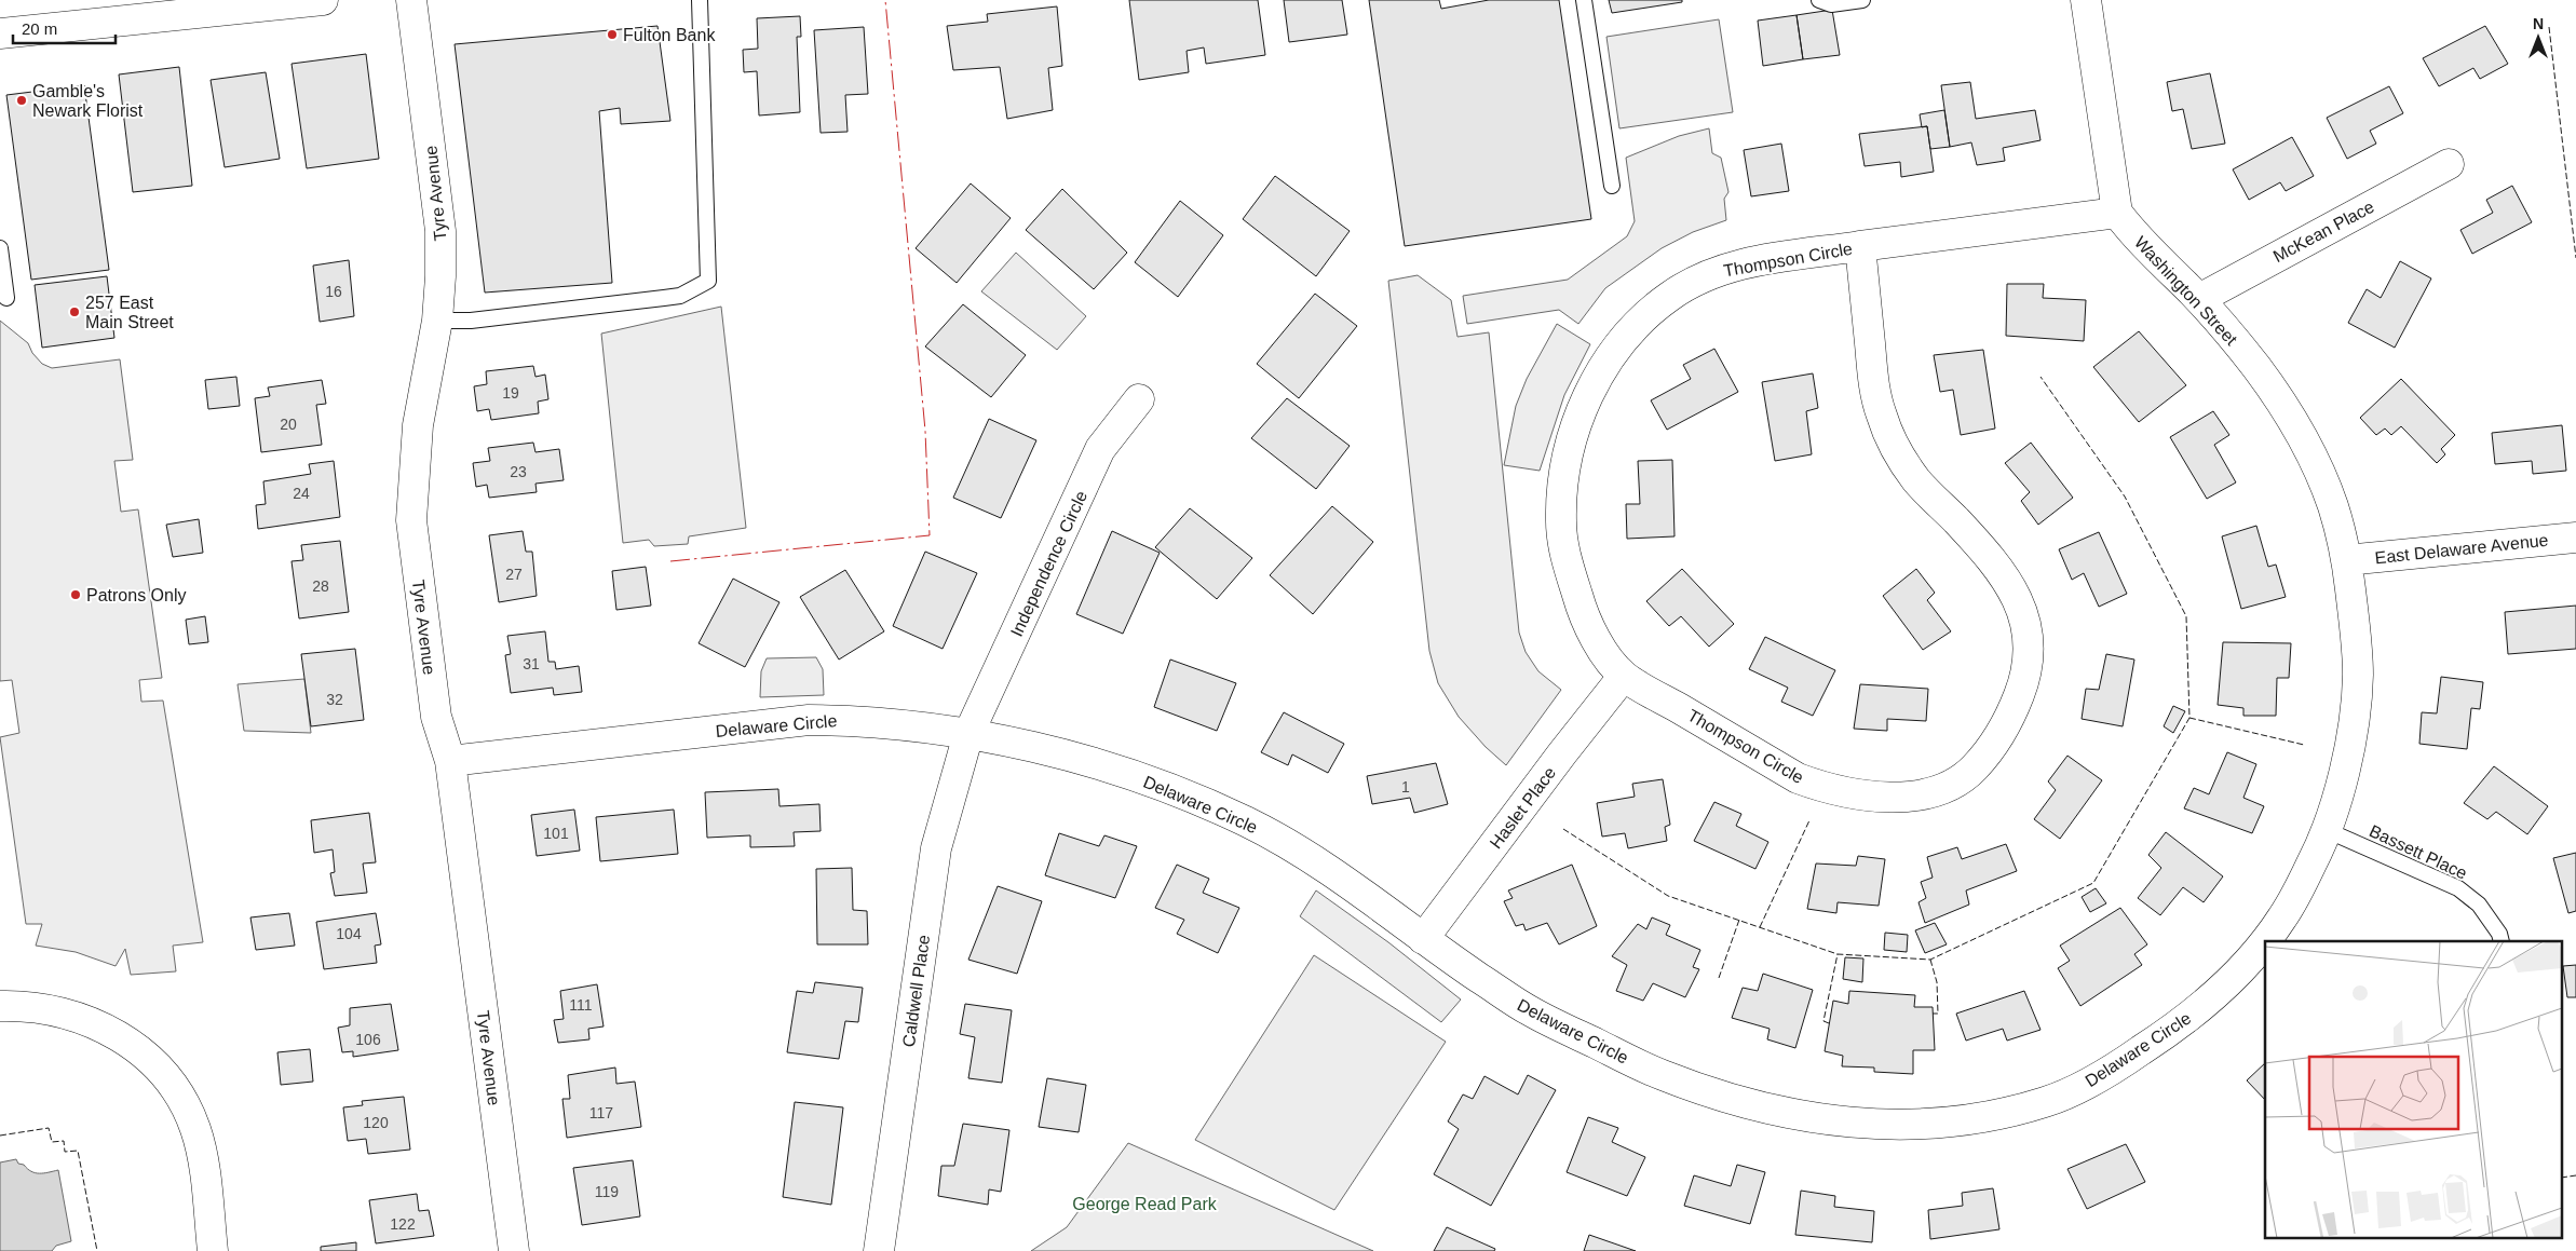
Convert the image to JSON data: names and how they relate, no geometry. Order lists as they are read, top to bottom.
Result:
{
  "streets": {
    "street": [
      "Tyre Avenue",
      "McKean Place",
      "Thompson Circle",
      "Washington Street",
      "East Delaware Avenue",
      "Independence Circle",
      "Delaware Circle",
      "Haslet Place",
      "Caldwell Place"
    ],
    "lane": ["Bassett Place"]
  },
  "crossings": [
    ["Tyre Avenue", "Delaware Circle"],
    ["McKean Place", "Washington Street"],
    ["Thompson Circle", "Washington Street"],
    ["Thompson Circle", "Haslet Place"],
    ["Washington Street", "East Delaware Avenue"],
    ["Washington Street", "Delaware Circle"],
    ["East Delaware Avenue", "Delaware Circle"],
    ["Independence Circle", "Delaware Circle"],
    ["Independence Circle", "Caldwell Place"],
    ["Delaware Circle", "Haslet Place"],
    ["Delaware Circle", "Bassett Place"],
    ["Delaware Circle", "Caldwell Place"]
  ],
  "parks": ["George Read Park"],
  "places": [
    "Fulton Bank",
    "Gamble's Newark Florist",
    "257 East Main Street",
    "Patrons Only"
  ],
  "house_numbers": [
    "16",
    "19",
    "20",
    "23",
    "24",
    "27",
    "28",
    "31",
    "32",
    "1",
    "101",
    "104",
    "111",
    "106",
    "117",
    "120",
    "119",
    "122"
  ],
  "scale_bar": "20 m",
  "north": "top"
}
